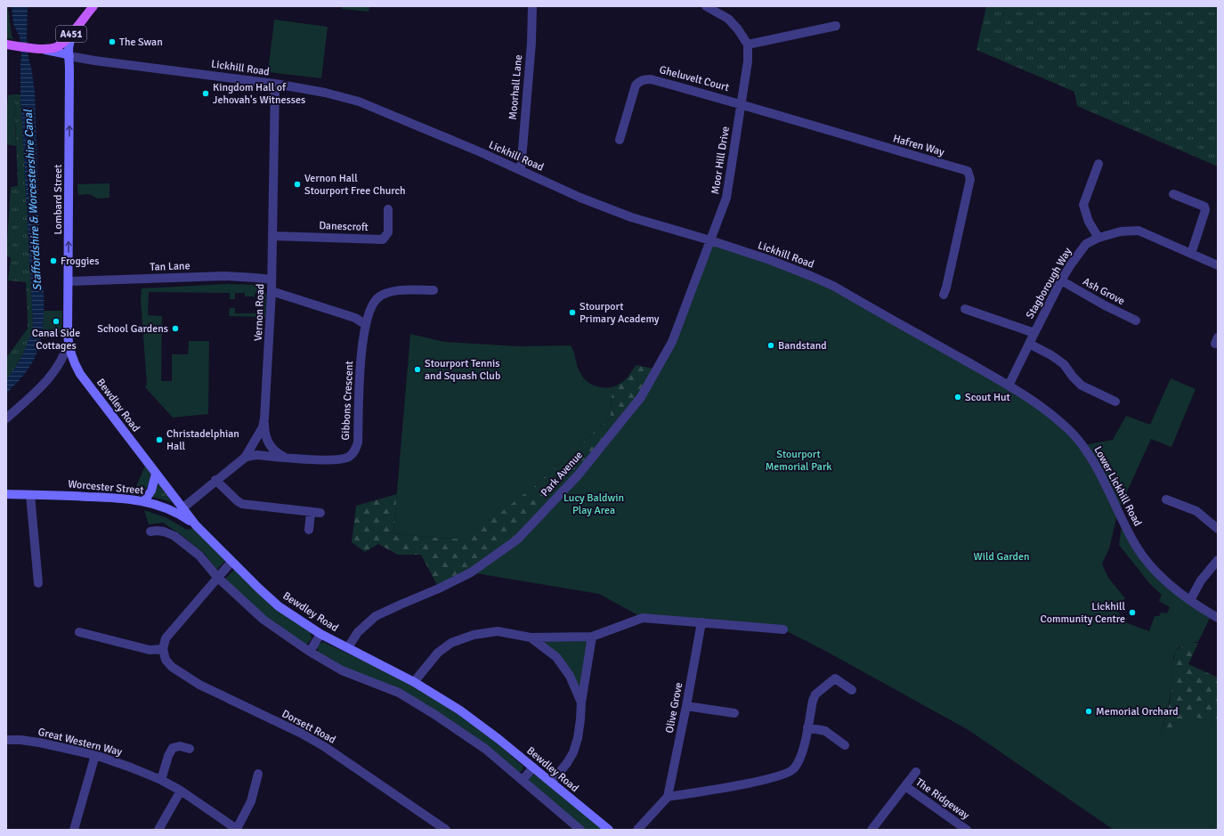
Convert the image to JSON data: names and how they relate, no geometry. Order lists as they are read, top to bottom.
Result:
{
  "streets": {
    "main road": [
      "A451",
      "Lombard Street",
      "Bewdley Road",
      "Worcester Street"
    ],
    "street": [
      "Lickhill Road",
      "Gheluvelt Court",
      "Moorhall Lane",
      "Hafren Way",
      "Moor Hill Drive",
      "Danescroft",
      "Tan Lane",
      "Stagborough Way",
      "Ash Grove",
      "Vernon Road",
      "Gibbons Crescent",
      "Park Avenue",
      "Lower Lickhill Road",
      "Olive Grove",
      "Dorsett Road",
      "Great Western Way",
      "The Ridgeway"
    ]
  },
  "crossings": [
    ["A451", "Lombard Street"],
    ["Lickhill Road", "Moorhall Lane"],
    ["Lickhill Road", "Moor Hill Drive"],
    ["Lickhill Road", "Lombard Street"],
    ["Lickhill Road", "Vernon Road"],
    ["Lickhill Road", "Park Avenue"],
    ["Lickhill Road", "Lower Lickhill Road"],
    ["Gheluvelt Court", "Hafren Way"],
    ["Gheluvelt Court", "Moor Hill Drive"],
    ["Hafren Way", "Moor Hill Drive"],
    ["Moor Hill Drive", "Park Avenue"],
    ["Lombard Street", "Tan Lane"],
    ["Lombard Street", "Bewdley Road"],
    ["Danescroft", "Vernon Road"],
    ["Tan Lane", "Vernon Road"],
    ["Stagborough Way", "Ash Grove"],
    ["Stagborough Way", "Lower Lickhill Road"],
    ["Vernon Road", "Gibbons Crescent"],
    ["Vernon Road", "Bewdley Road"],
    ["Bewdley Road", "Park Avenue"],
    ["Bewdley Road", "Worcester Street"]
  ],
  "one_way": ["Lombard Street"],
  "water": ["Staffordshire & Worcestershire Canal"],
  "parks": ["Stourport Memorial Park", "Lucy Baldwin Play Area", "Wild Garden"],
  "places": [
    "The Swan",
    "Kingdom Hall of Jehovah's Witnesses",
    "Vernon Hall Stourport Free Church",
    "Froggies",
    "Stourport Primary Academy",
    "Canal Side Cottages",
    "School Gardens",
    "Bandstand",
    "Stourport Tennis and Squash Club",
    "Scout Hut",
    "Christadelphian Hall",
    "Lickhill Community Centre",
    "Memorial Orchard"
  ]
}
